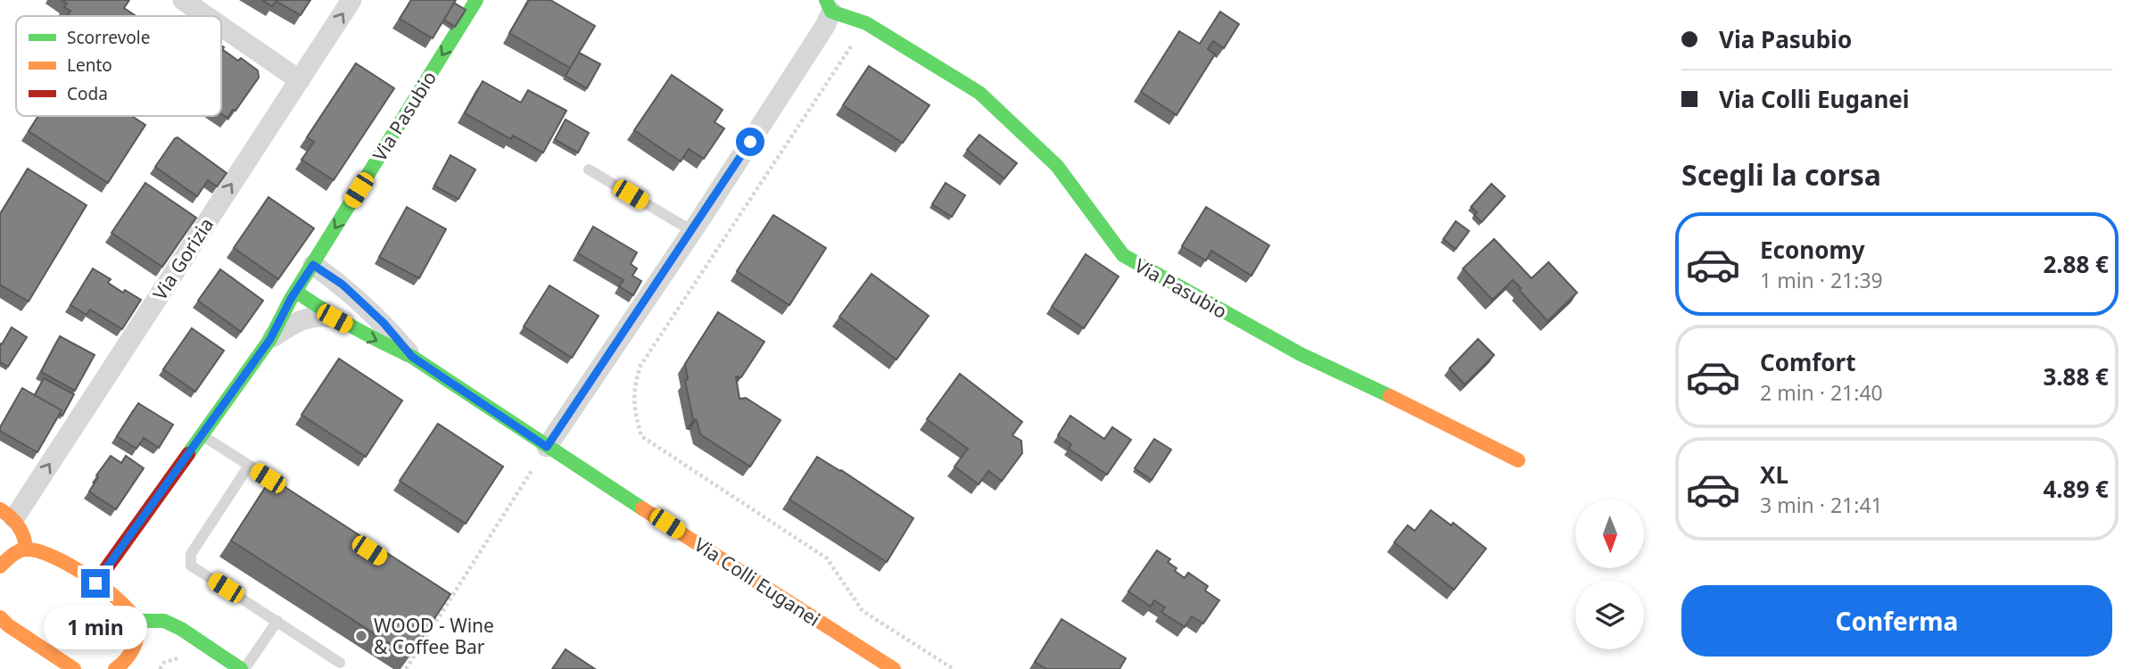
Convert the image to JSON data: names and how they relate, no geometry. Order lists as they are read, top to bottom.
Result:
{
  "streets": {
    "street": ["Via Pasubio", "Via Gorizia", "Via Colli Euganei"]
  },
  "crossings": [
    ["Via Pasubio", "Via Colli Euganei"]
  ],
  "one_way": ["Via Gorizia"],
  "places": ["WOOD - Wine & Coffee Bar"],
  "legend": ["Scorrevole", "Lento", "Coda"],
  "north": "bottom",
  "page": {
    "banner": ["Via Pasubio", "Via Colli Euganei"],
    "heading": "Scegli la corsa",
    "list": [
      {
        "name": "Economy",
        "note": "1 min · 21:39",
        "value": "2.88 €"
      },
      {
        "name": "Comfort",
        "note": "2 min · 21:40",
        "value": "3.88 €"
      },
      {
        "name": "XL",
        "note": "3 min · 21:41",
        "value": "4.89 €"
      }
    ],
    "buttons": "Conferma",
    "bubble": "1 min"
  }
}
